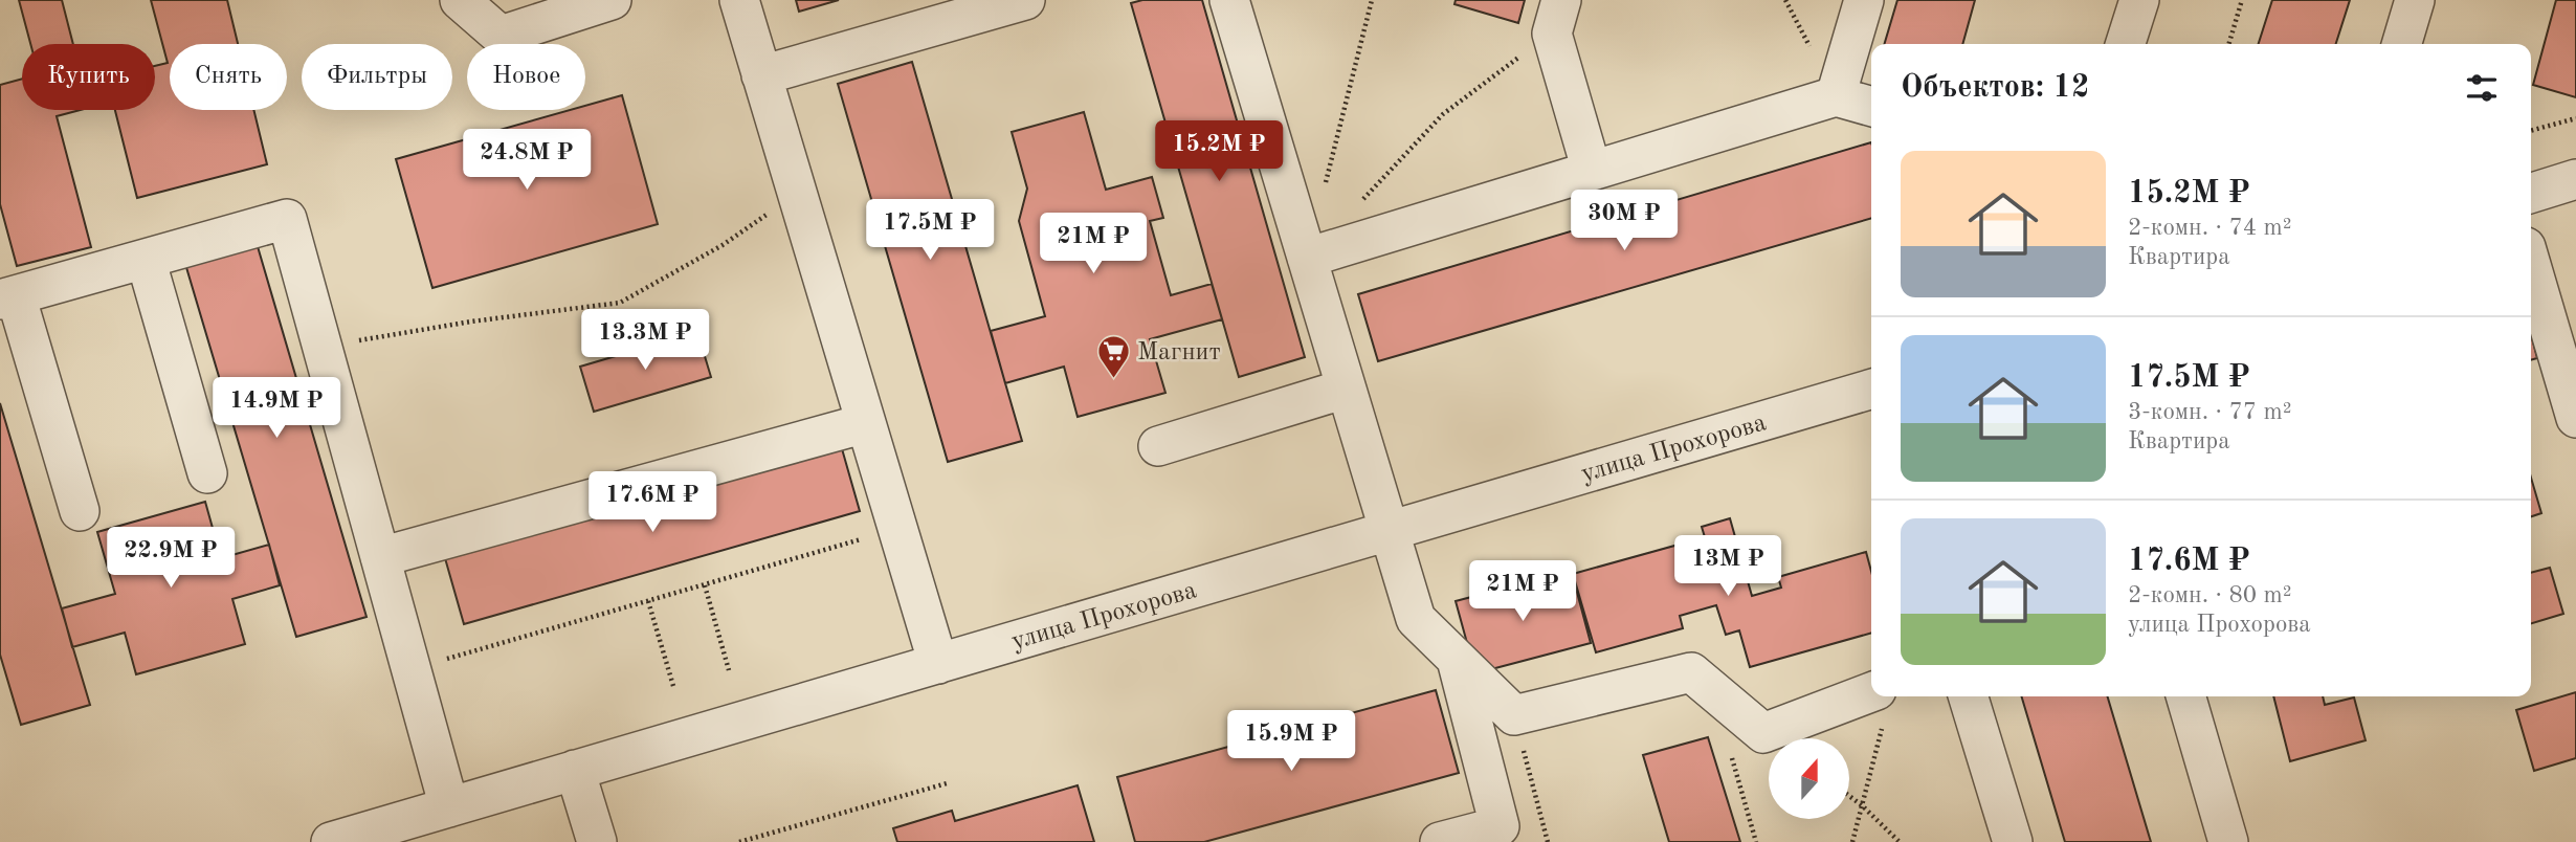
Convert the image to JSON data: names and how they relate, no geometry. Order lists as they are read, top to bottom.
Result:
{
  "streets": {
    "street": ["улица Прохорова"]
  },
  "places": {
    "supermarket": ["Магнит"]
  },
  "north": "top",
  "page": {
    "chip": [
      "Купить",
      "Снять",
      "Фильтры",
      "Новое"
    ],
    "heading": "Объектов: 12",
    "price": [
      "15.2M ₽",
      "24.8M ₽",
      "30M ₽",
      "17.5M ₽",
      "21M ₽",
      "13.3M ₽",
      "14.9M ₽",
      "17.6M ₽",
      "22.9M ₽",
      "13M ₽",
      "21M ₽",
      "15.9M ₽"
    ],
    "list": [
      {
        "name": "15.2M ₽",
        "note": "2-комн. · 74 m² · Квартира"
      },
      {
        "name": "17.5M ₽",
        "note": "3-комн. · 77 m² · Квартира"
      },
      {
        "name": "17.6M ₽",
        "note": "2-комн. · 80 m² · улица Прохорова"
      }
    ]
  }
}
